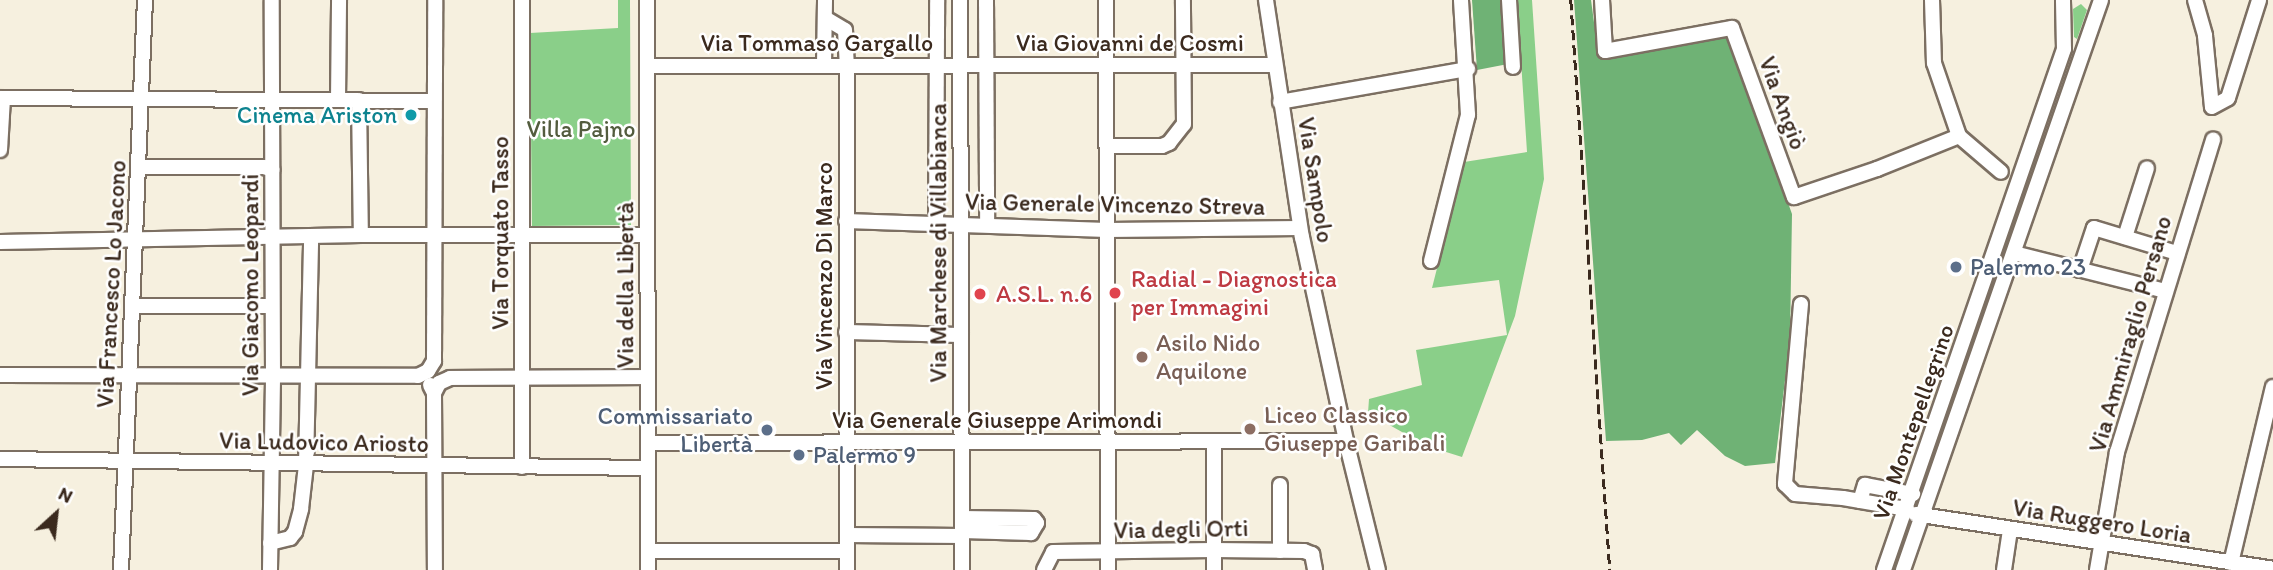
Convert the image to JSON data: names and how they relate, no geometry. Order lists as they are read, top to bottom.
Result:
{
  "streets": {
    "street": [
      "Via Tommaso Gargallo",
      "Via Giovanni de Cosmi",
      "Via Angiò",
      "Via Sampolo",
      "Via Generale Vincenzo Streva",
      "Via Torquato Tasso",
      "Via Marchese di Villabianca",
      "Via Vincenzo Di Marco",
      "Via Francesco Lo Jacono",
      "Via Giacomo Leopardi",
      "Via della Libertà",
      "Via Ammiraglio Persano",
      "Via Generale Giuseppe Arimondi",
      "Via Montepellegrino",
      "Via Ludovico Ariosto",
      "Via Ruggero Loria",
      "Via degli Orti"
    ]
  },
  "crossings": [
    ["Via Tommaso Gargallo", "Via Giovanni de Cosmi"],
    ["Via Tommaso Gargallo", "Via Marchese di Villabianca"],
    ["Via Tommaso Gargallo", "Via Vincenzo Di Marco"],
    ["Via Tommaso Gargallo", "Via della Libertà"],
    ["Via Giovanni de Cosmi", "Via Sampolo"],
    ["Via Giovanni de Cosmi", "Via Marchese di Villabianca"],
    ["Via Sampolo", "Via Generale Vincenzo Streva"],
    ["Via Sampolo", "Via Generale Giuseppe Arimondi"],
    ["Via Generale Vincenzo Streva", "Via Marchese di Villabianca"],
    ["Via Generale Vincenzo Streva", "Via Vincenzo Di Marco"],
    ["Via Torquato Tasso", "Via Ludovico Ariosto"],
    ["Via Marchese di Villabianca", "Via Generale Giuseppe Arimondi"],
    ["Via Vincenzo Di Marco", "Via Generale Giuseppe Arimondi"],
    ["Via Francesco Lo Jacono", "Via Ludovico Ariosto"],
    ["Via Giacomo Leopardi", "Via Ludovico Ariosto"],
    ["Via della Libertà", "Via Generale Giuseppe Arimondi"],
    ["Via della Libertà", "Via Ludovico Ariosto"],
    ["Via Ammiraglio Persano", "Via Ruggero Loria"],
    ["Via Montepellegrino", "Via Ruggero Loria"]
  ],
  "parks": ["Villa Pajno"],
  "places": [
    "Cinema Ariston",
    "Palermo 23",
    "Radial - Diagnostica per Immagini",
    "A.S.L. n.6",
    "Asilo Nido Aquilone",
    "Liceo Classico Giuseppe Garibali",
    "Commissariato Libertà",
    "Palermo 9"
  ],
  "north": "top right"
}
